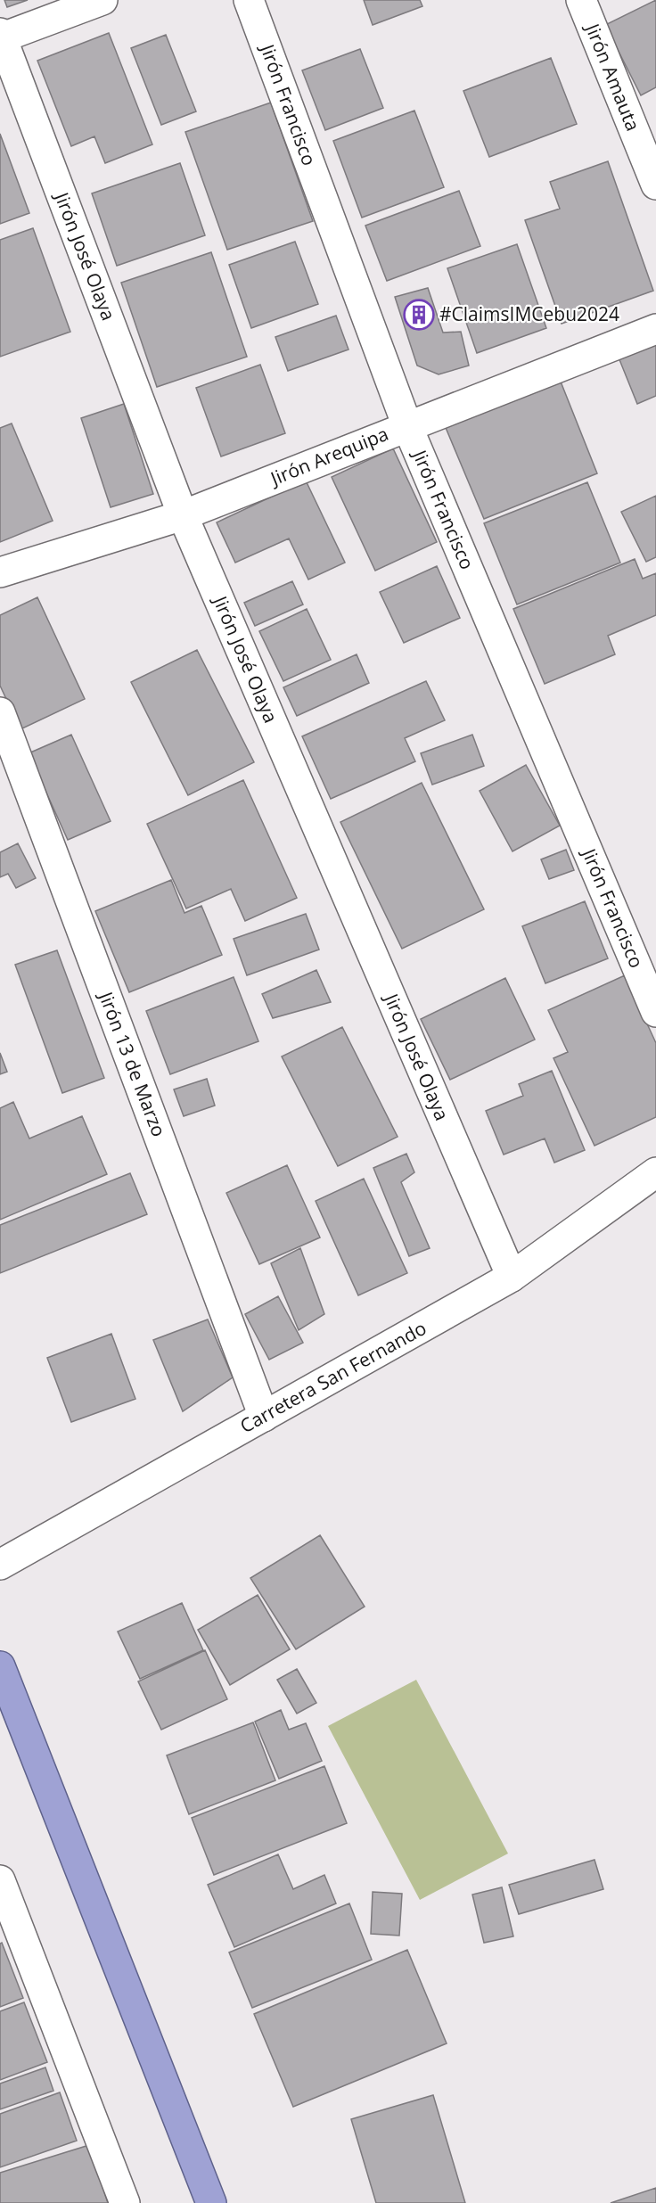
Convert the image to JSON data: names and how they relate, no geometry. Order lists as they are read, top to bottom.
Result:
{
  "streets": {
    "street": [
      "Jirón Amauta",
      "Jirón Francisco",
      "Jirón José Olaya",
      "Jirón Arequipa",
      "Jirón 13 de Marzo",
      "Carretera San Fernando"
    ]
  },
  "crossings": [
    ["Jirón Francisco", "Jirón Arequipa"],
    ["Jirón José Olaya", "Jirón Arequipa"],
    ["Jirón José Olaya", "Carretera San Fernando"],
    ["Jirón 13 de Marzo", "Carretera San Fernando"]
  ],
  "places": {
    "building": ["#ClaimsIMCebu2024"]
  }
}
